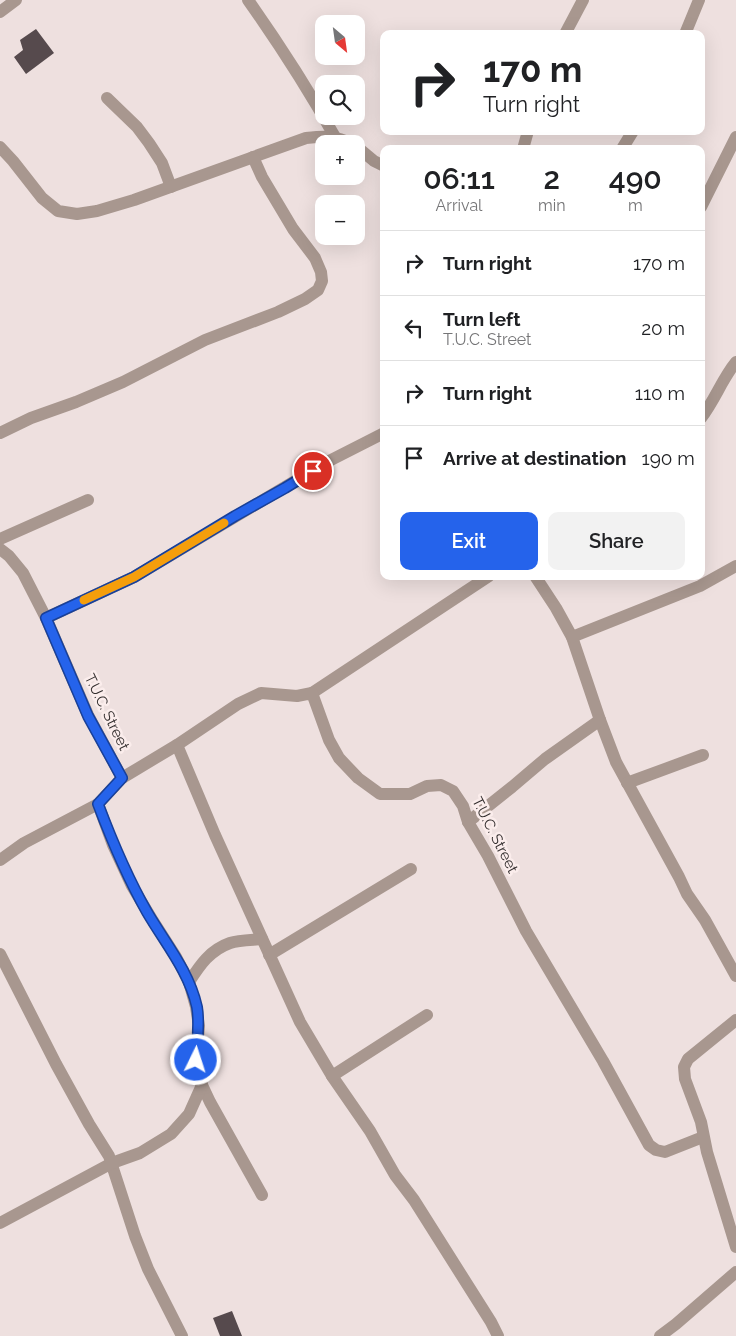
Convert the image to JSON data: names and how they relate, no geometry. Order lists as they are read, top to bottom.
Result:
{
  "streets": {
    "street": ["T.U.C. Street"]
  },
  "north": "bottom right",
  "page": {
    "map_buttons": ["+", "−"],
    "turn": ["170 m", "Turn right"],
    "eta": [
      "06:11",
      "Arrival",
      "2",
      "min",
      "490",
      "m"
    ],
    "list": [
      {
        "name": "Turn right",
        "value": "170 m"
      },
      {
        "name": "Turn left",
        "note": "T.U.C. Street",
        "value": "20 m"
      },
      {
        "name": "Turn right",
        "value": "110 m"
      },
      {
        "name": "Arrive at destination",
        "value": "190 m"
      }
    ],
    "buttons": ["Exit", "Share"]
  }
}
